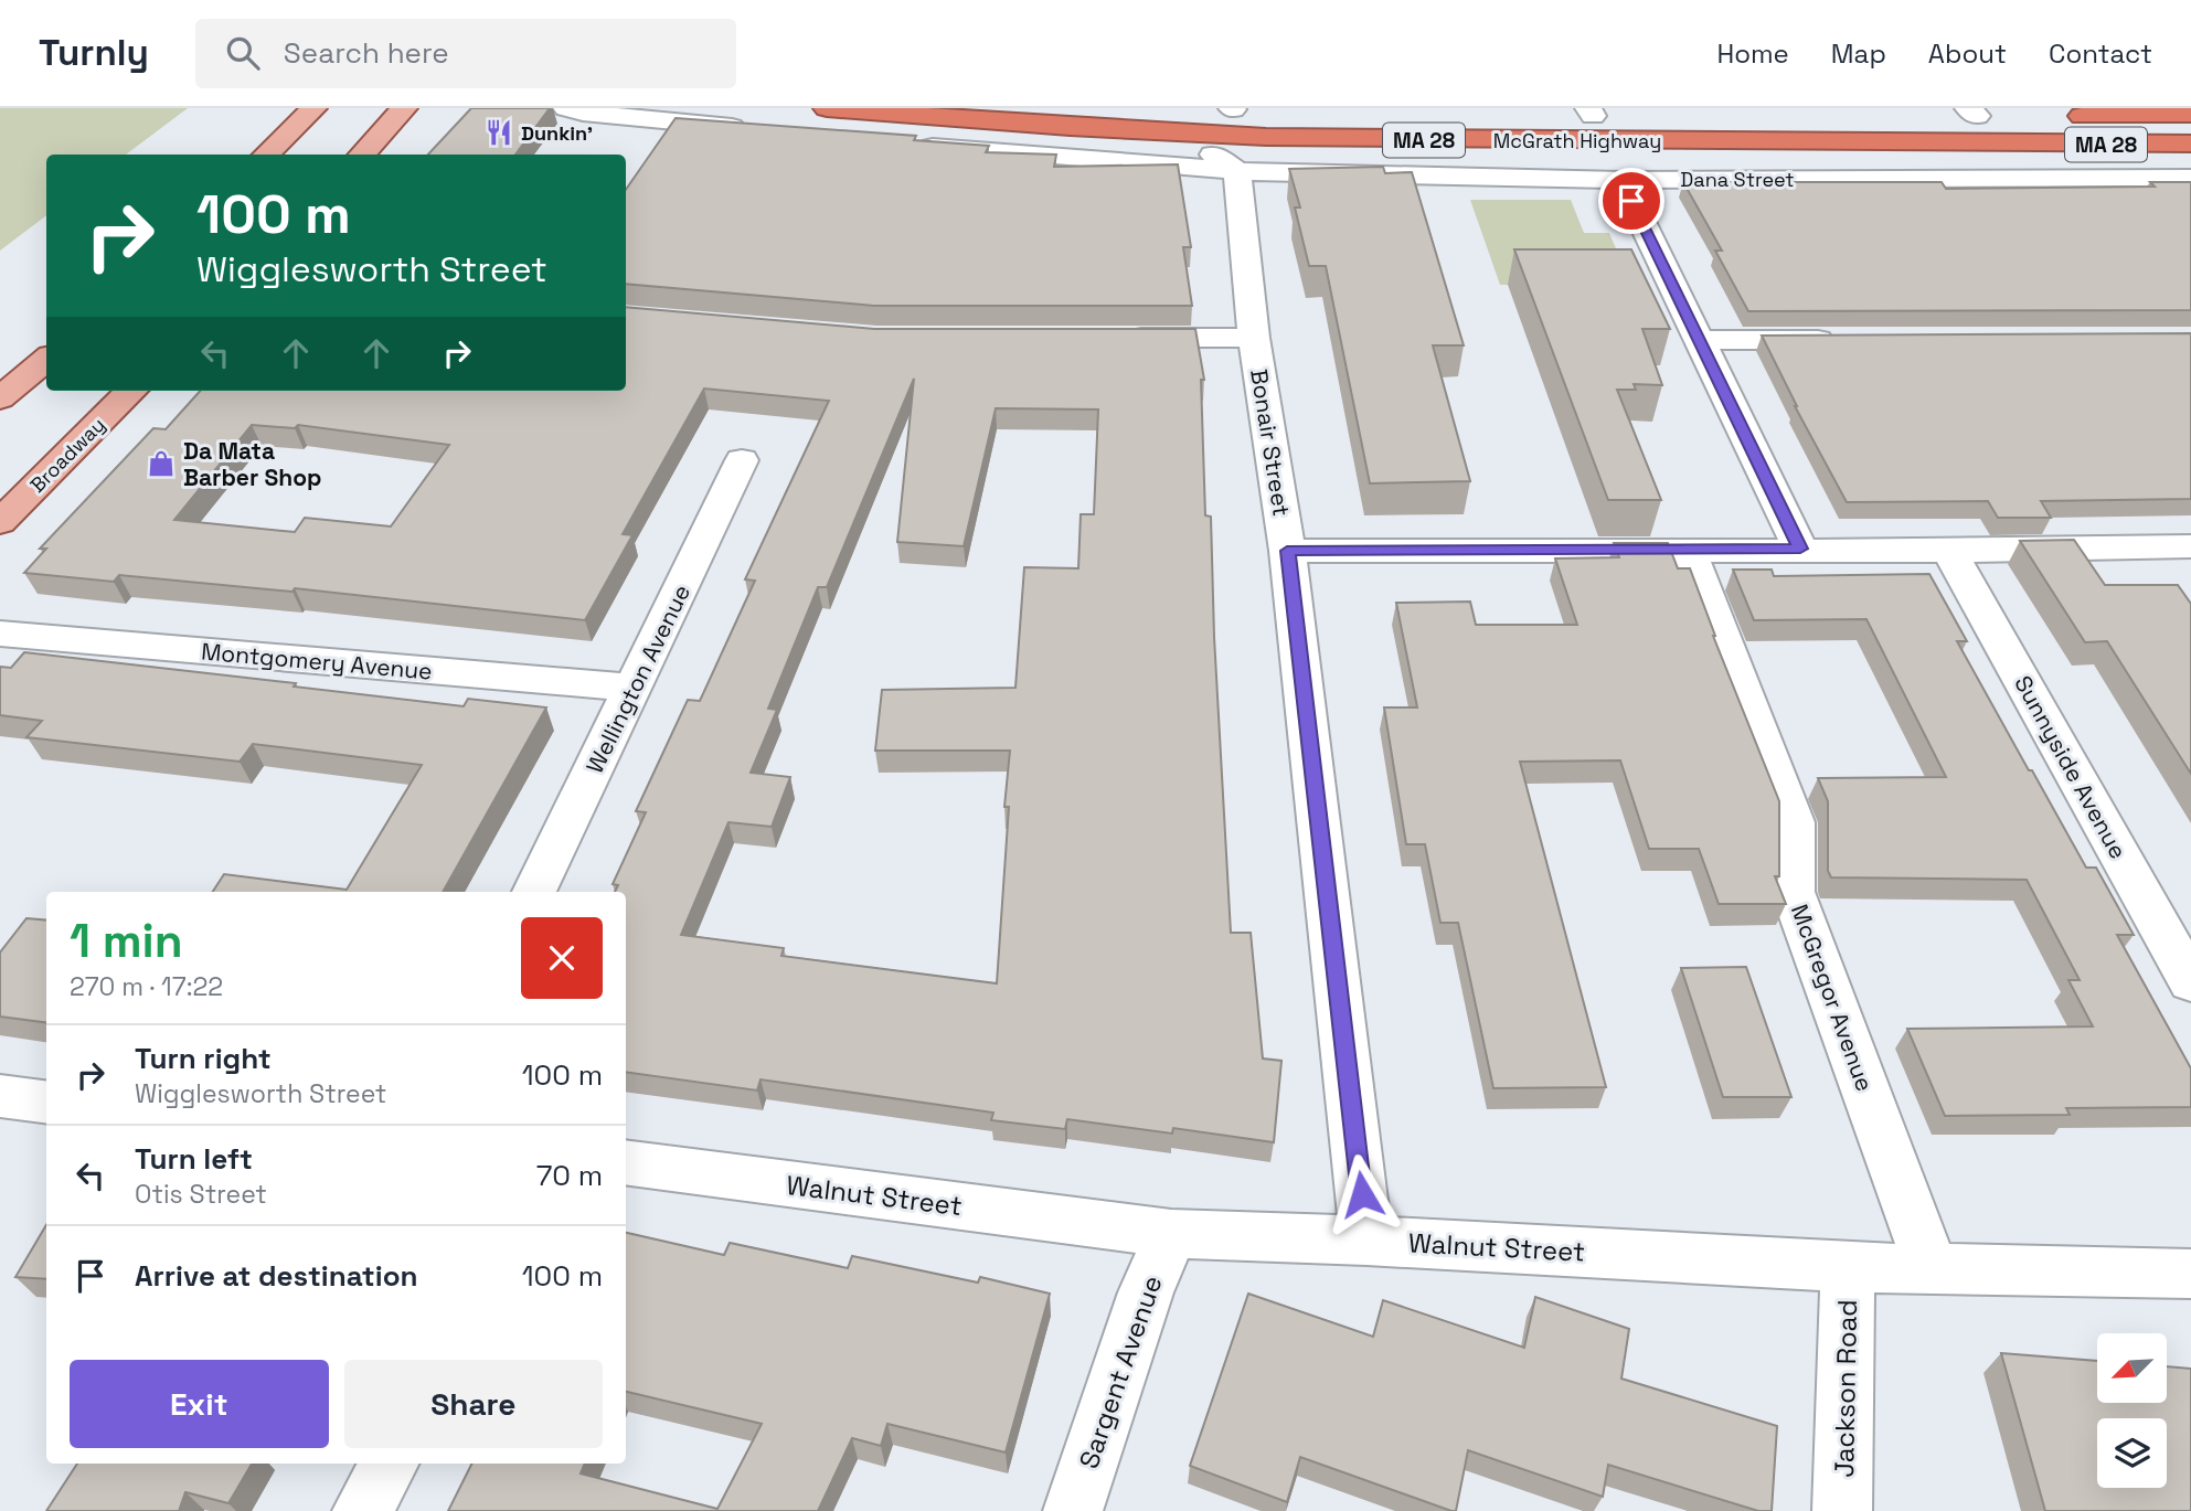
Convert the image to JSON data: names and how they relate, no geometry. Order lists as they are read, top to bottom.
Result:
{
  "streets": {
    "highway": ["MA 28", "McGrath Highway"],
    "main road": ["Broadway"],
    "street": [
      "Dana Street",
      "Bonair Street",
      "Montgomery Avenue",
      "Wellington Avenue",
      "Sunnyside Avenue",
      "McGregor Avenue",
      "Walnut Street",
      "Sargent Avenue",
      "Jackson Road"
    ]
  },
  "crossings": [
    ["Dana Street", "Bonair Street"],
    ["Bonair Street", "Walnut Street"],
    ["Montgomery Avenue", "Wellington Avenue"],
    ["McGregor Avenue", "Walnut Street"],
    ["Walnut Street", "Sargent Avenue"],
    ["Walnut Street", "Jackson Road"]
  ],
  "places": {
    "restaurant": ["Dunkin'"],
    "shop": ["Da Mata Barber Shop"]
  },
  "north": "bottom left",
  "page": {
    "header": "Turnly",
    "search": "Search here",
    "nav": [
      "Home",
      "Map",
      "About",
      "Contact"
    ],
    "turn": ["100 m", "Wigglesworth Street"],
    "heading": ["1 min", "270 m · 17:22"],
    "list": [
      {
        "name": "Turn right",
        "note": "Wigglesworth Street",
        "value": "100 m"
      },
      {
        "name": "Turn left",
        "note": "Otis Street",
        "value": "70 m"
      },
      {
        "name": "Arrive at destination",
        "value": "100 m"
      }
    ],
    "buttons": ["Exit", "Share"]
  }
}
